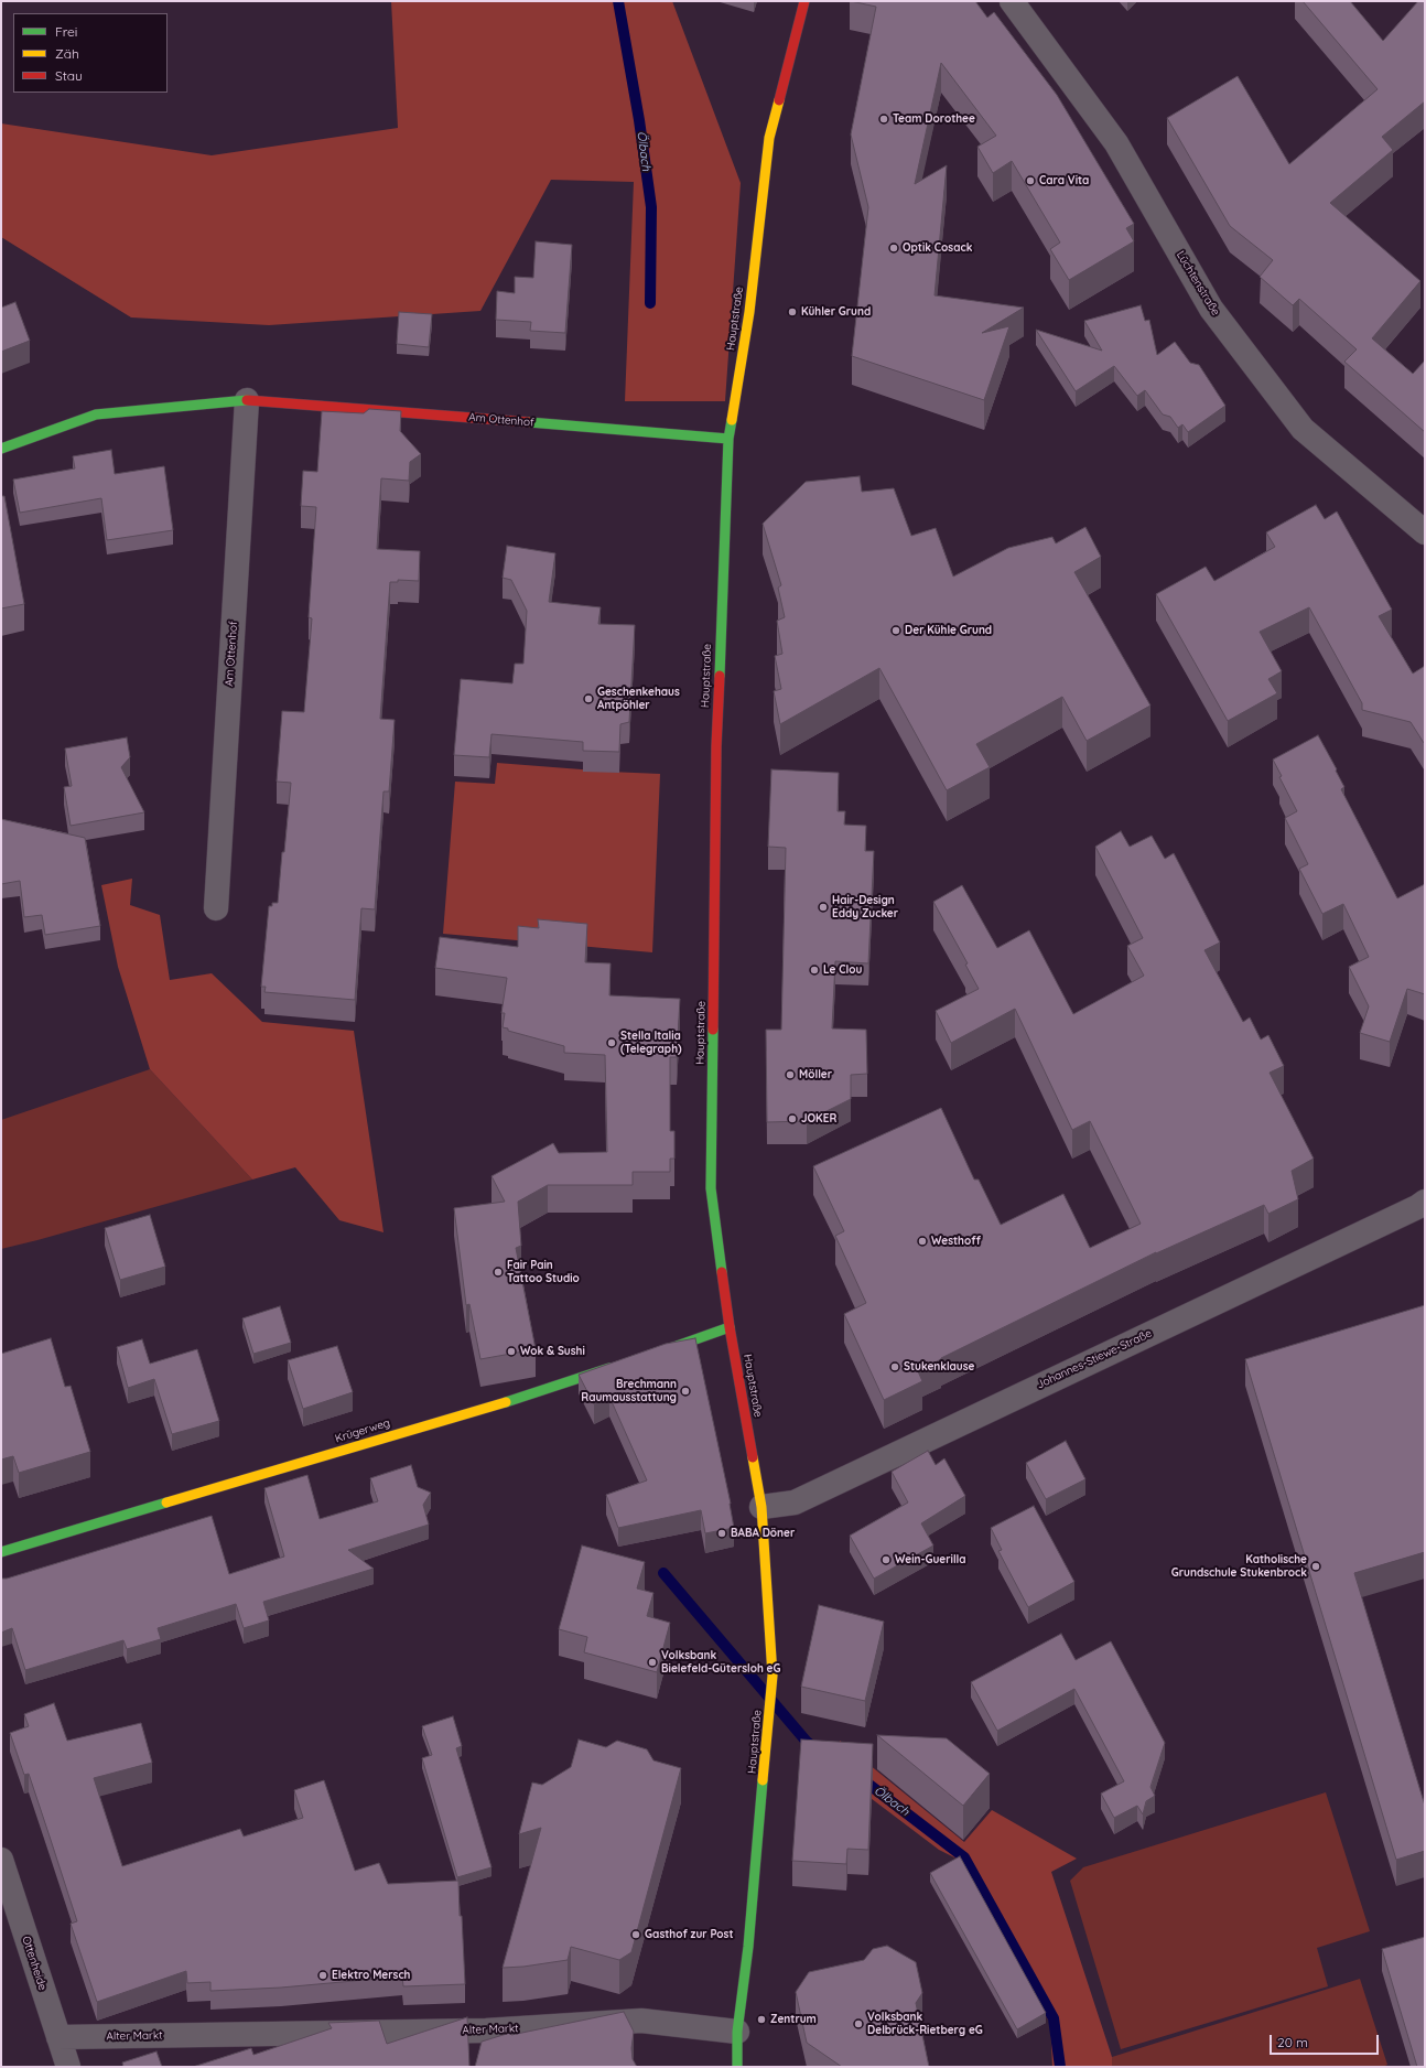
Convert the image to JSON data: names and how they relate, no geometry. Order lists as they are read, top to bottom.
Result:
{
  "streets": {
    "main road": ["Hauptstraße", "Am Ottenhof", "Krügerweg"],
    "street": [
      "Lüchtenstraße",
      "Johannes-Stiewe-Straße",
      "Ottenheide",
      "Alter Markt"
    ]
  },
  "crossings": [
    ["Hauptstraße", "Am Ottenhof"],
    ["Hauptstraße", "Johannes-Stiewe-Straße"],
    ["Hauptstraße", "Alter Markt"],
    ["Ottenheide", "Alter Markt"]
  ],
  "water": ["Ölbach"],
  "places": [
    "Team Dorothee",
    "Cara Vita",
    "Optik Cosack",
    "Kühler Grund",
    "Der Kühle Grund",
    "Geschenkehaus Antpöhler",
    "Hair-Design Eddy Zucker",
    "Le Clou",
    "Stella Italia (Telegraph)",
    "Möller",
    "JOKER",
    "Westhoff",
    "Fair Pain Tattoo Studio",
    "Wok & Sushi",
    "Stukenklause",
    "Brechmann Raumausstattung",
    "BABA Döner",
    "Wein-Guerilla",
    "Katholische Grundschule Stukenbrock",
    "Volksbank Bielefeld-Gütersloh eG",
    "Gasthof zur Post",
    "Elektro Mersch",
    "Zentrum",
    "Volksbank Delbrück-Rietberg eG"
  ],
  "legend": ["Frei", "Zäh", "Stau"],
  "scale_bar": "20 m"
}
